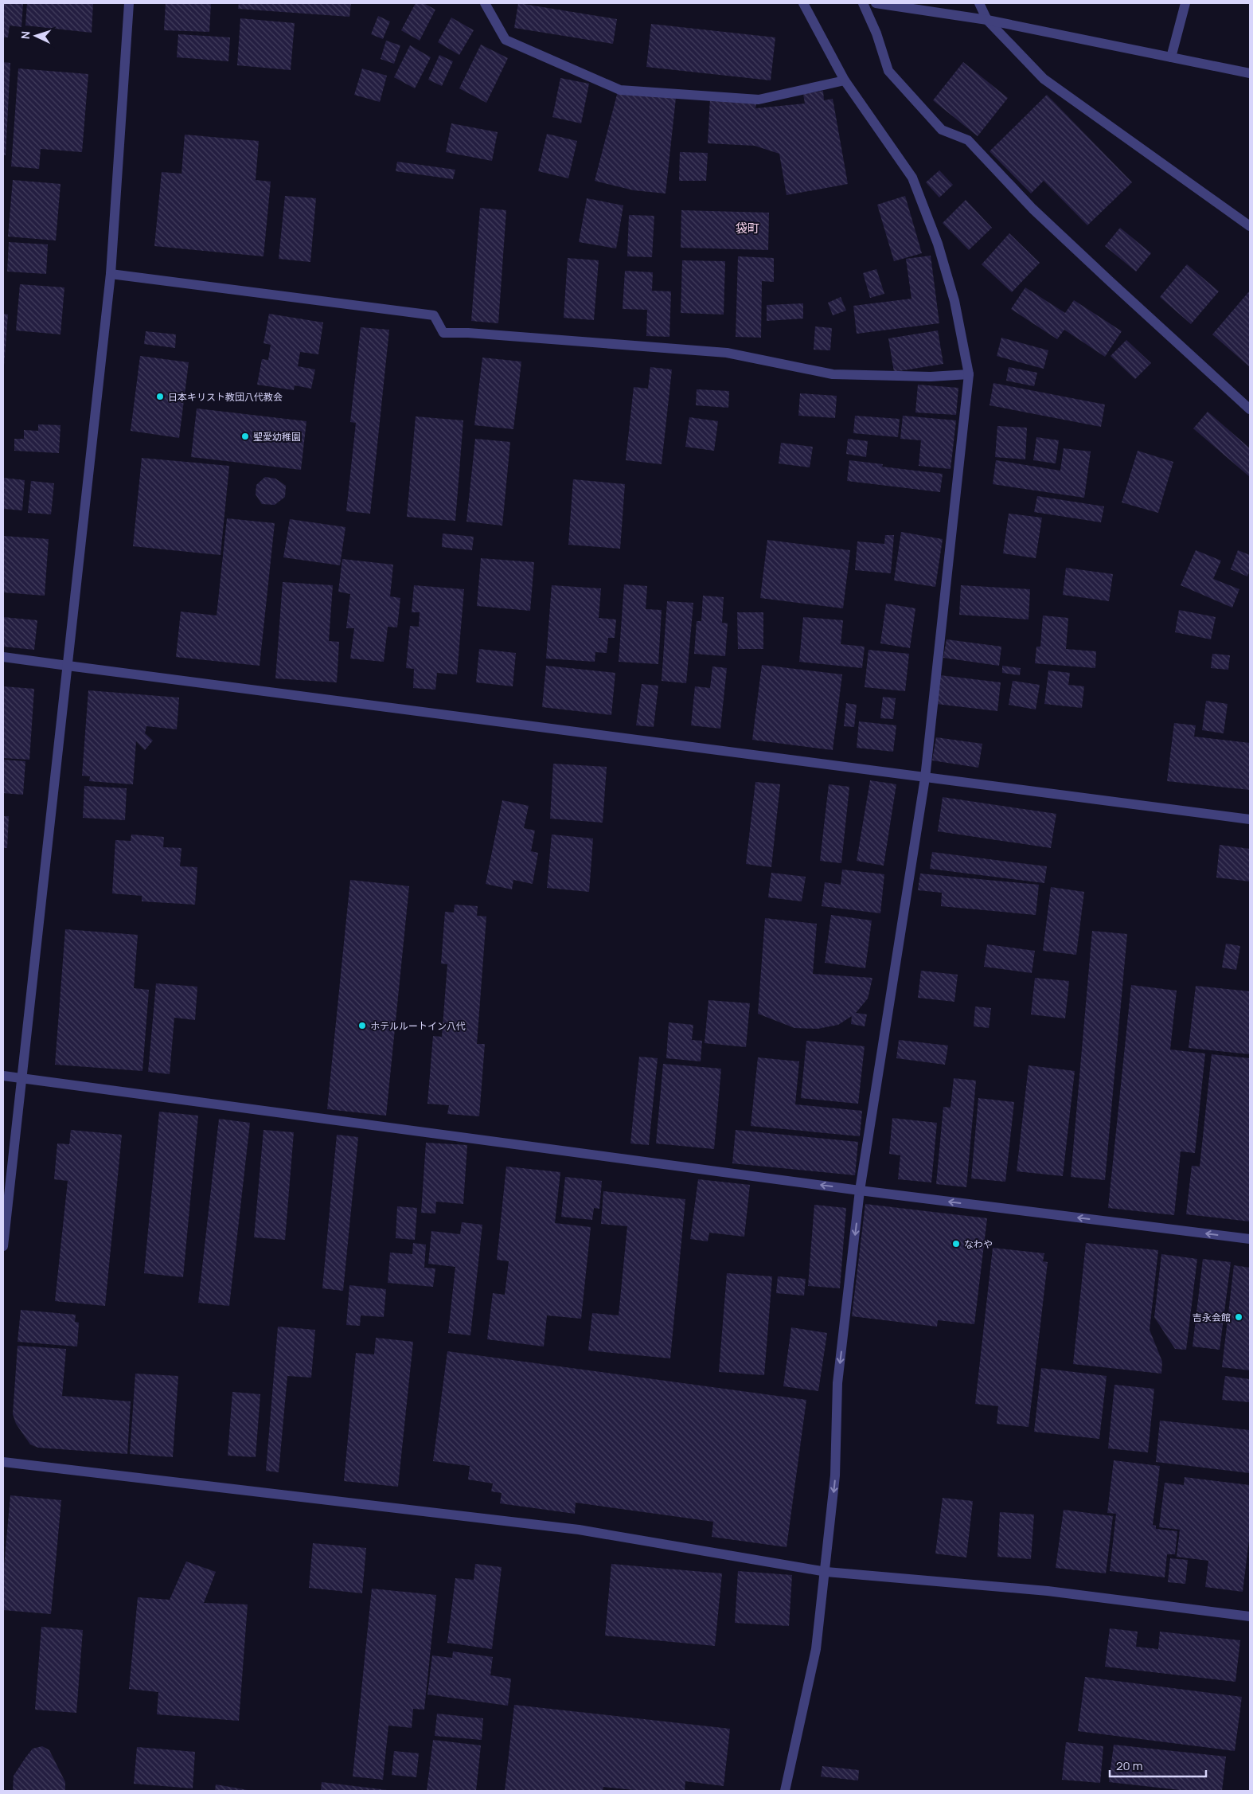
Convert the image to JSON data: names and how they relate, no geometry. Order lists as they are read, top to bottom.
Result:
{
  "districts": ["袋町"],
  "places": [
    "日本キリスト教団八代教会",
    "聖愛幼稚園",
    "ホテルルートイン八代",
    "なわや",
    "吉永会館"
  ],
  "scale_bar": "20 m",
  "north": "left"
}
